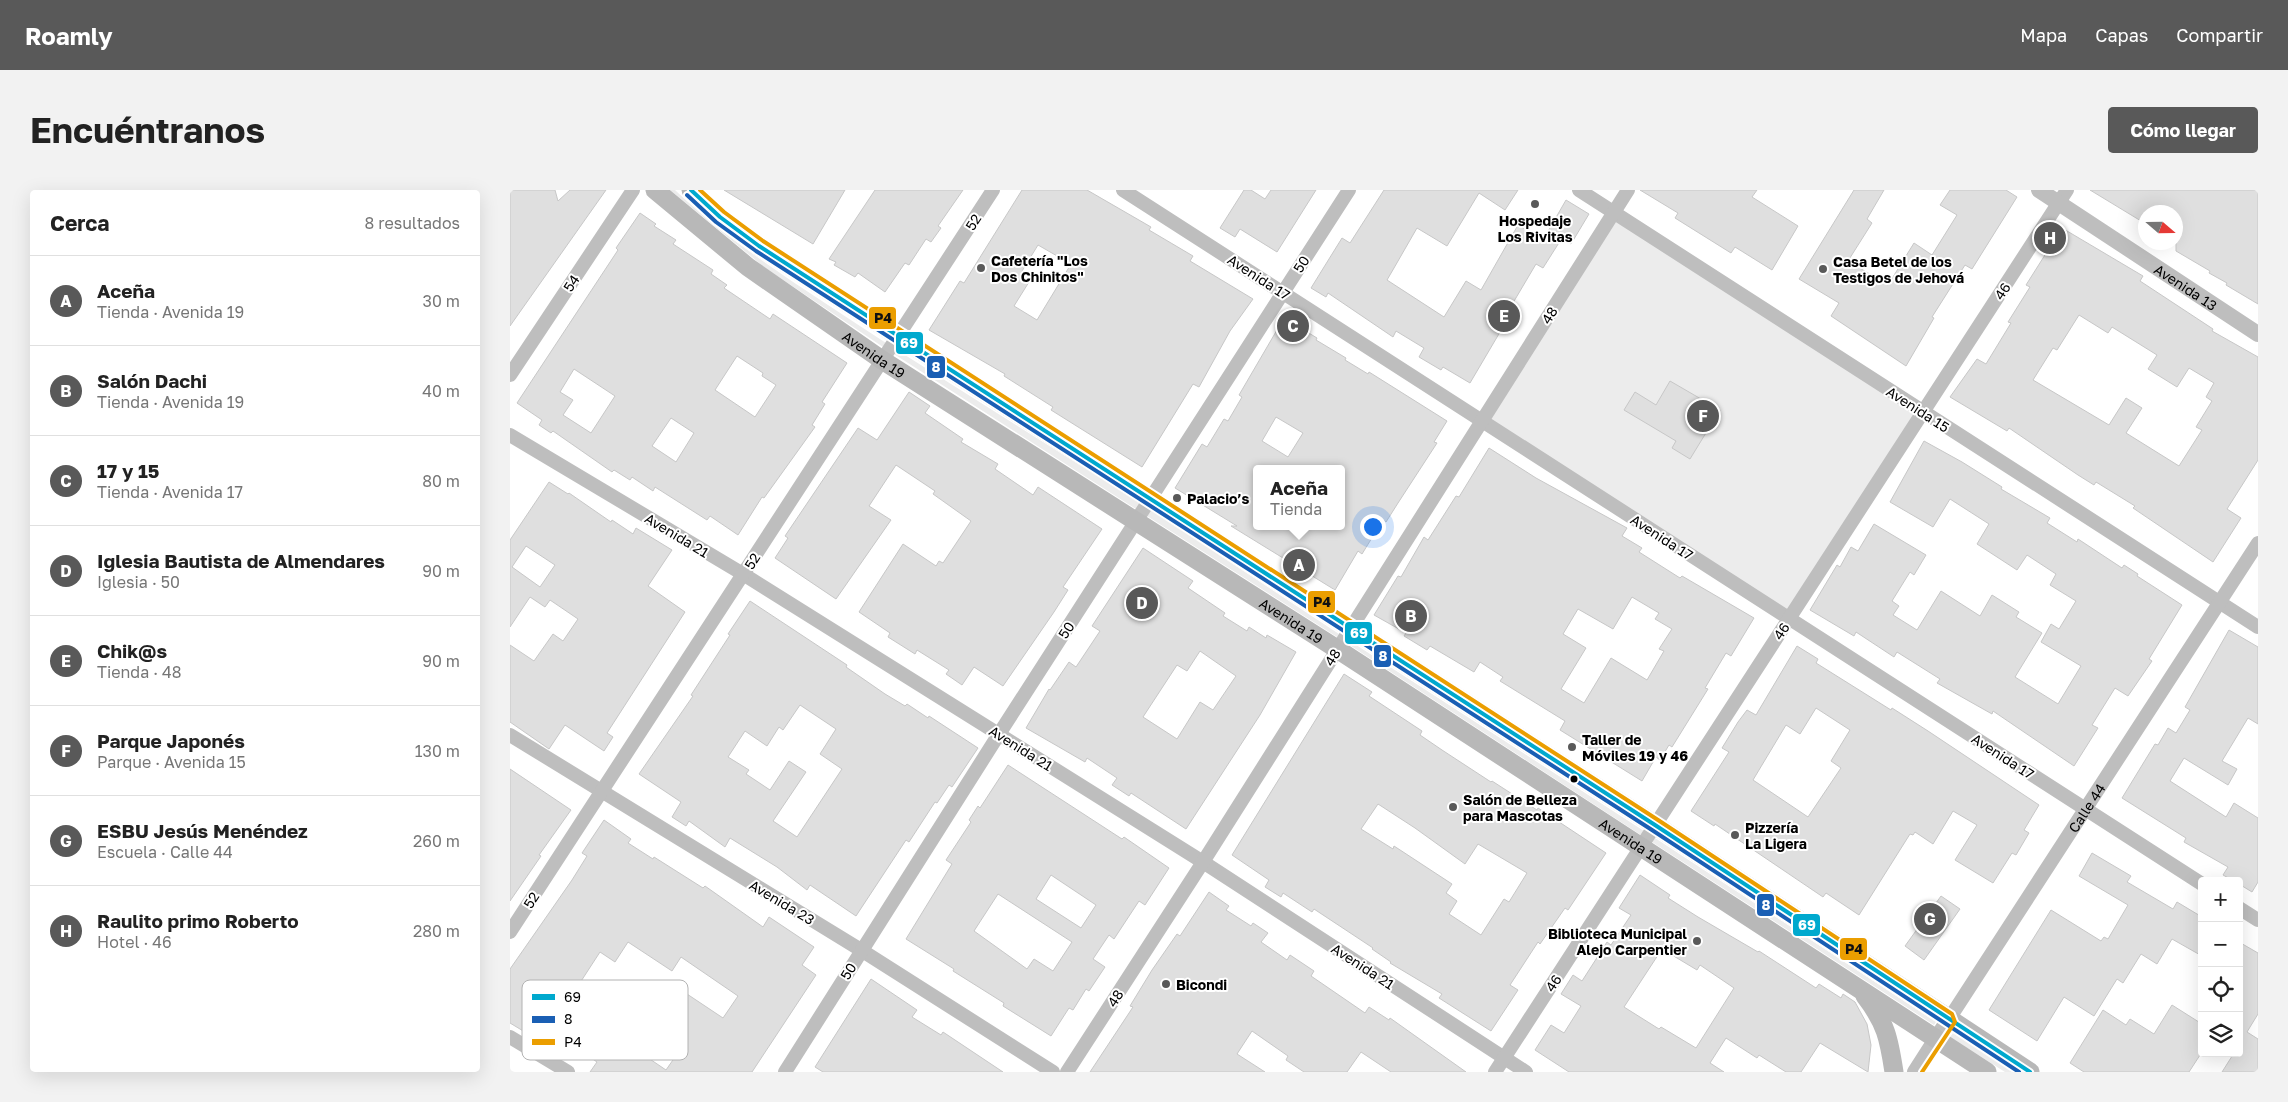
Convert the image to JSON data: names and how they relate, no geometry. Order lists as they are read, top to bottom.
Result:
{
  "streets": {
    "main road": ["Avenida 19"],
    "street": [
      "52",
      "50",
      "Avenida 17",
      "54",
      "Avenida 13",
      "46",
      "48",
      "Avenida 15",
      "Avenida 21",
      "Calle 44",
      "Avenida 23"
    ]
  },
  "crossings": [
    ["52", "Avenida 19"],
    ["52", "Avenida 21"],
    ["52", "Avenida 23"],
    ["50", "Avenida 17"],
    ["50", "Avenida 19"],
    ["50", "Avenida 21"],
    ["50", "Avenida 23"],
    ["Avenida 17", "46"],
    ["Avenida 17", "48"],
    ["Avenida 17", "Calle 44"],
    ["Avenida 13", "46"],
    ["46", "Avenida 19"],
    ["46", "Avenida 15"],
    ["46", "Avenida 21"],
    ["48", "Avenida 19"],
    ["48", "Avenida 15"],
    ["48", "Avenida 21"],
    ["Avenida 19", "Calle 44"],
    ["Avenida 15", "Calle 44"]
  ],
  "places": [
    "Hospedaje Los Rivitas",
    "Cafetería \"Los Dos Chinitos\"",
    "Casa Betel de los Testigos de Jehová",
    "Palacio’s",
    "Taller de Móviles 19 y 46",
    "Salón de Belleza para Mascotas",
    "Pizzería La Ligera",
    "Biblioteca Municipal Alejo Carpentier",
    "Bicondi"
  ],
  "lines": ["transit line 69", "transit line P4", "transit line 8"],
  "legend": ["69", "8", "P4"],
  "north": "right",
  "page": {
    "header": "Roamly",
    "nav": ["Mapa", "Capas", "Compartir"],
    "buttons": "Cómo llegar",
    "title": "Encuéntranos",
    "heading": ["Cerca", "8 resultados"],
    "pins": [
      "H",
      "E",
      "C",
      "F",
      "A",
      "D",
      "B",
      "G"
    ],
    "list": [
      {
        "mark": "A",
        "name": "Aceña",
        "note": "Tienda · Avenida 19",
        "value": "30 m"
      },
      {
        "mark": "B",
        "name": "Salón Dachi",
        "note": "Tienda · Avenida 19",
        "value": "40 m"
      },
      {
        "mark": "C",
        "name": "17 y 15",
        "note": "Tienda · Avenida 17",
        "value": "80 m"
      },
      {
        "mark": "D",
        "name": "Iglesia Bautista de Almendares",
        "note": "Iglesia · 50",
        "value": "90 m"
      },
      {
        "mark": "E",
        "name": "Chik@s",
        "note": "Tienda · 48",
        "value": "90 m"
      },
      {
        "mark": "F",
        "name": "Parque Japonés",
        "note": "Parque · Avenida 15",
        "value": "130 m"
      },
      {
        "mark": "G",
        "name": "ESBU Jesús Menéndez",
        "note": "Escuela · Calle 44",
        "value": "260 m"
      },
      {
        "mark": "H",
        "name": "Raulito primo Roberto",
        "note": "Hotel · 46",
        "value": "280 m"
      }
    ],
    "popup": ["Aceña", "Tienda"],
    "map_buttons": ["+", "−"]
  }
}
